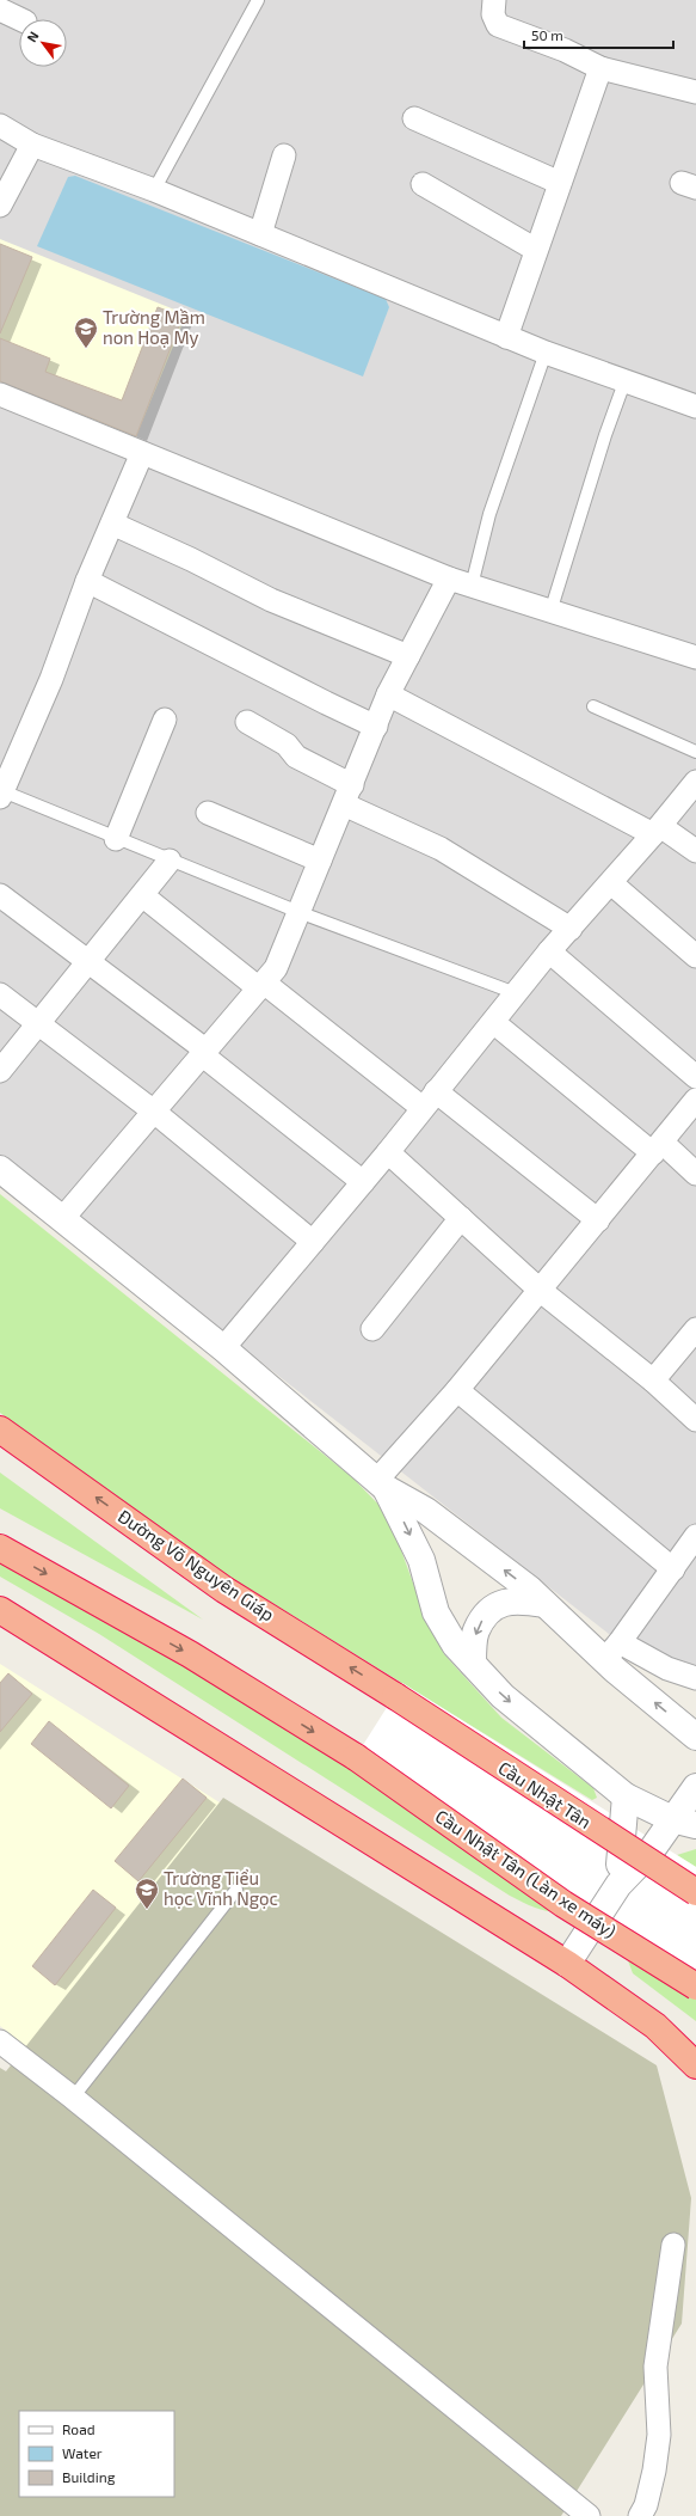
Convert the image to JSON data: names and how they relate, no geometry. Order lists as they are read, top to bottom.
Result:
{
  "streets": {
    "highway": ["Đường Võ Nguyên Giáp", "Cầu Nhật Tân", "Cầu Nhật Tân (Làn xe máy)"]
  },
  "crossings": [
    ["Đường Võ Nguyên Giáp", "Cầu Nhật Tân"]
  ],
  "places": {
    "school or university": ["Trường Mầm non Hoạ My", "Trường Tiểu học Vĩnh Ngọc"]
  },
  "legend": ["Road", "Water", "Building"],
  "scale_bar": "50 m",
  "north": "top left"
}
